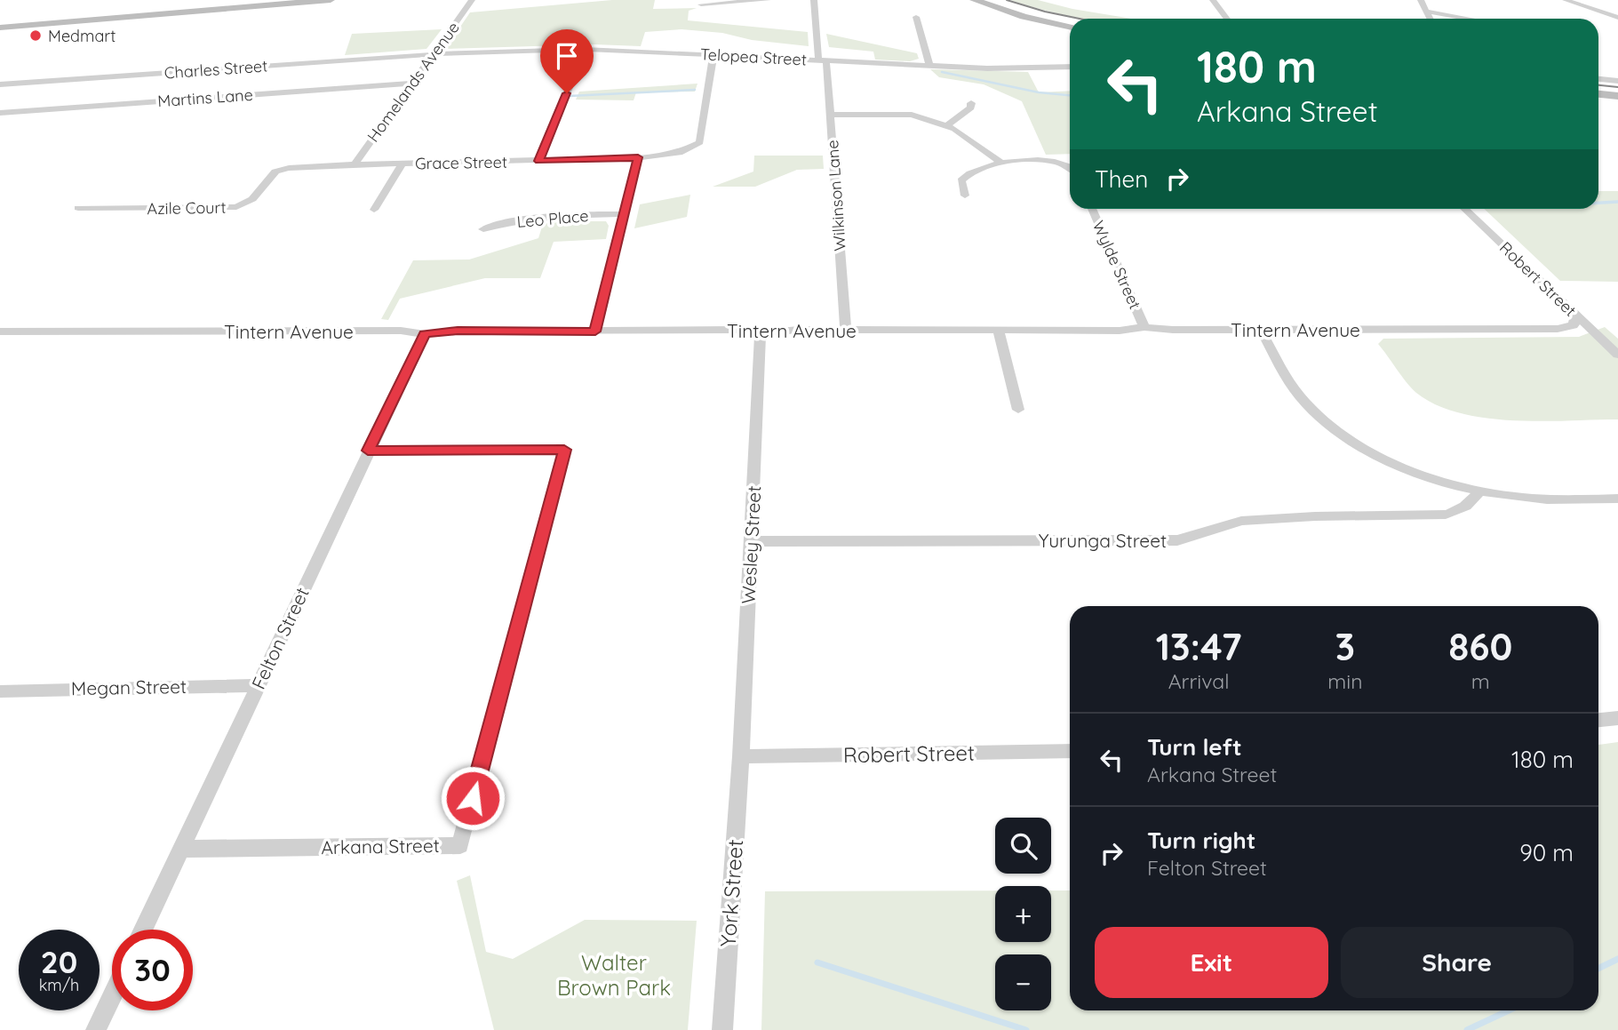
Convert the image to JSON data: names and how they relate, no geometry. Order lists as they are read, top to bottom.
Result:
{
  "streets": {
    "street": [
      "Telopea Street",
      "Charles Street",
      "Homelands Avenue",
      "Martins Lane",
      "Grace Street",
      "Wilkinson Lane",
      "Azile Court",
      "Leo Place",
      "Wylde Street",
      "Robert Street",
      "Tintern Avenue",
      "Yurunga Street",
      "Wesley Street",
      "Felton Street",
      "Megan Street",
      "Arkana Street",
      "York Street"
    ]
  },
  "crossings": [
    ["Telopea Street", "Charles Street"],
    ["Telopea Street", "Homelands Avenue"],
    ["Telopea Street", "Grace Street"],
    ["Telopea Street", "Wilkinson Lane"],
    ["Charles Street", "Homelands Avenue"],
    ["Homelands Avenue", "Martins Lane"],
    ["Homelands Avenue", "Grace Street"],
    ["Homelands Avenue", "Azile Court"],
    ["Grace Street", "Azile Court"],
    ["Wilkinson Lane", "Tintern Avenue"],
    ["Wylde Street", "Tintern Avenue"],
    ["Robert Street", "Tintern Avenue"],
    ["Robert Street", "Wesley Street"],
    ["Robert Street", "York Street"],
    ["Tintern Avenue", "Wesley Street"],
    ["Tintern Avenue", "Felton Street"],
    ["Yurunga Street", "Wesley Street"],
    ["Wesley Street", "York Street"],
    ["Felton Street", "Megan Street"],
    ["Felton Street", "Arkana Street"]
  ],
  "parks": ["Walter Brown Park"],
  "places": ["Medmart"],
  "page": {
    "turn": ["180 m", "Arkana Street"],
    "then": "Then",
    "eta": [
      "13:47",
      "Arrival",
      "3",
      "min",
      "860",
      "m"
    ],
    "list": [
      {
        "name": "Turn left",
        "note": "Arkana Street",
        "value": "180 m"
      },
      {
        "name": "Turn right",
        "note": "Felton Street",
        "value": "90 m"
      }
    ],
    "map_buttons": ["+", "−"],
    "buttons": ["Exit", "Share"],
    "speed": "20 km/h",
    "limit": "30"
  }
}
